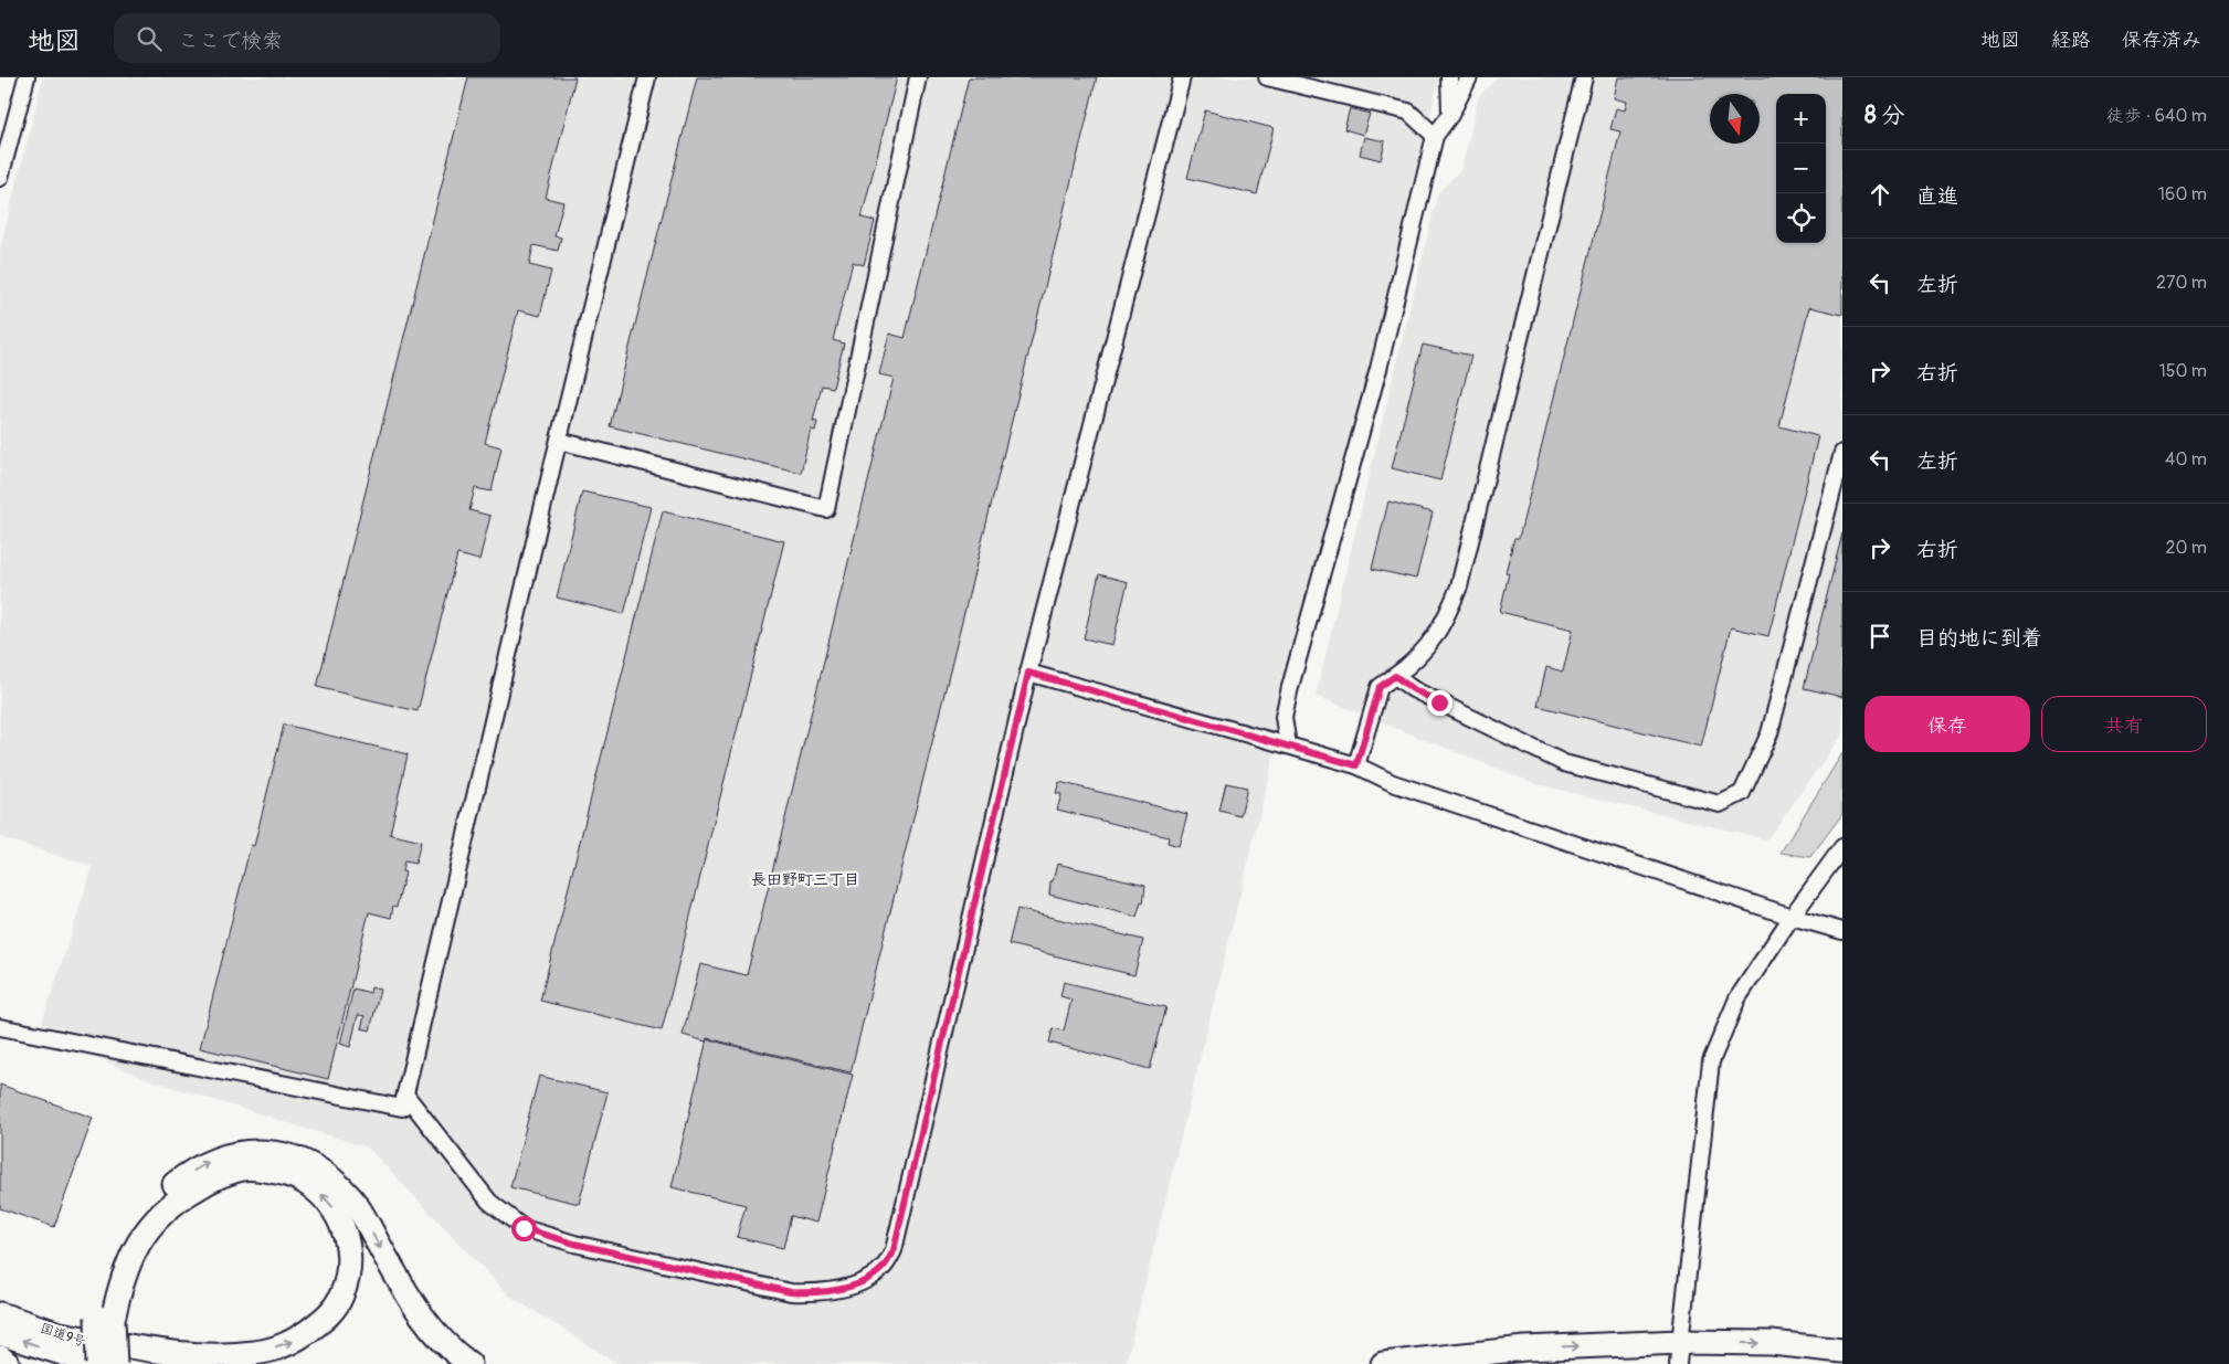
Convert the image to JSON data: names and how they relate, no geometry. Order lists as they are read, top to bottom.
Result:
{
  "streets": {
    "highway": ["国道9号"]
  },
  "districts": ["長田野町三丁目"],
  "north": "bottom",
  "page": {
    "header": "地図",
    "search": "ここで検索",
    "nav": ["地図", "経路", "保存済み"],
    "heading": ["8 分", "徒歩 · 640 m"],
    "map_buttons": ["+", "−"],
    "list": [
      ["直進", "160 m"],
      ["左折", "270 m"],
      ["右折", "150 m"],
      ["左折", "40 m"],
      ["右折", "20 m"],
      "目的地に到着"
    ],
    "buttons": ["保存", "共有"]
  }
}
